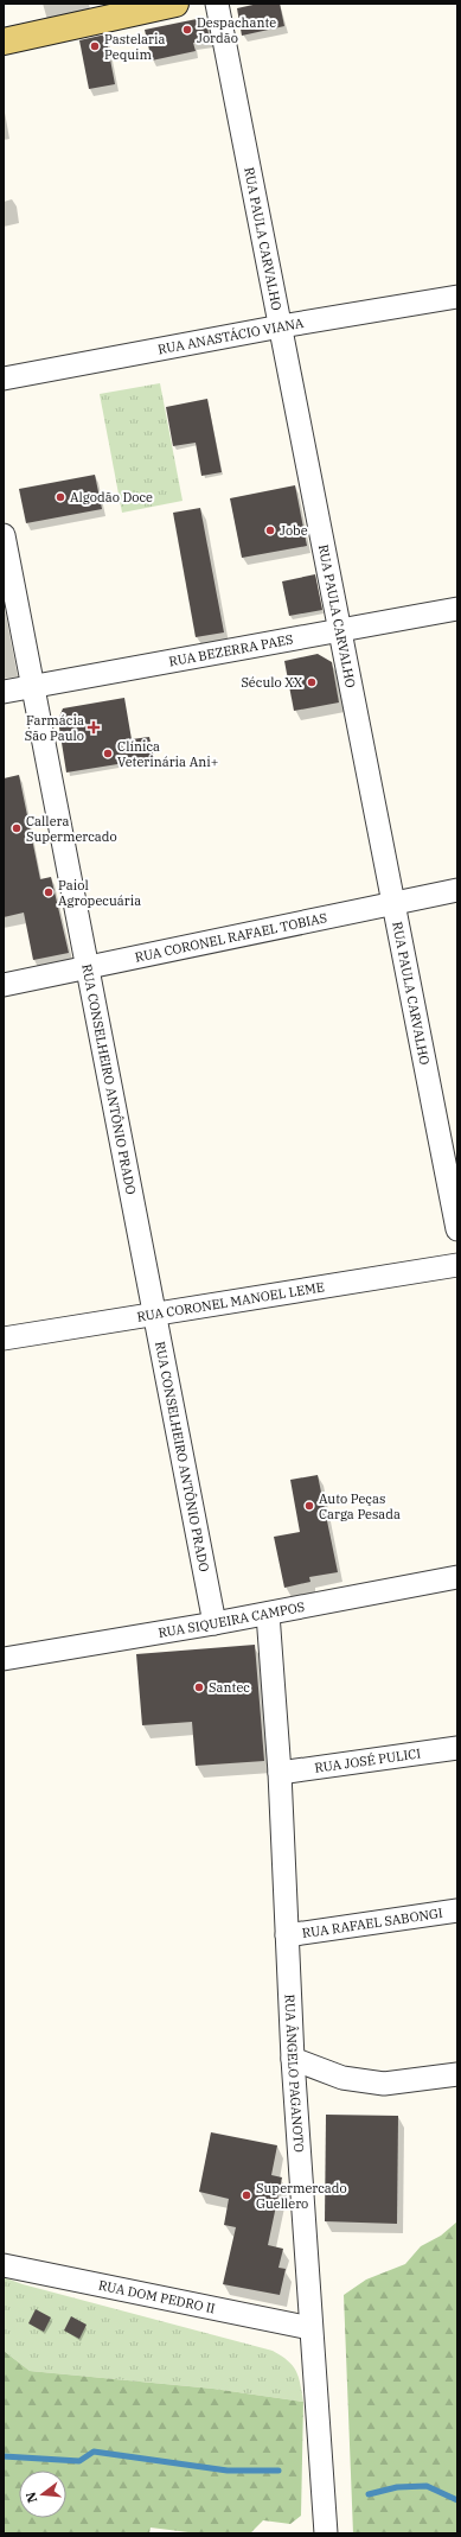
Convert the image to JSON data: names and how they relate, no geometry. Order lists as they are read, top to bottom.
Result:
{
  "streets": {
    "street": [
      "RUA PAULA CARVALHO",
      "RUA ANASTÁCIO VIANA",
      "RUA BEZERRA PAES",
      "RUA CORONEL RAFAEL TOBIAS",
      "RUA CONSELHEIRO ANTÔNIO PRADO",
      "RUA CORONEL MANOEL LEME",
      "RUA SIQUEIRA CAMPOS",
      "RUA JOSÉ PULICI",
      "RUA RAFAEL SABONGI",
      "RUA ÂNGELO PAGANOTO",
      "RUA DOM PEDRO II"
    ]
  },
  "crossings": [
    ["RUA PAULA CARVALHO", "RUA ANASTÁCIO VIANA"],
    ["RUA PAULA CARVALHO", "RUA BEZERRA PAES"],
    ["RUA PAULA CARVALHO", "RUA CORONEL RAFAEL TOBIAS"],
    ["RUA BEZERRA PAES", "RUA CONSELHEIRO ANTÔNIO PRADO"],
    ["RUA CORONEL RAFAEL TOBIAS", "RUA CONSELHEIRO ANTÔNIO PRADO"],
    ["RUA CONSELHEIRO ANTÔNIO PRADO", "RUA CORONEL MANOEL LEME"],
    ["RUA CONSELHEIRO ANTÔNIO PRADO", "RUA SIQUEIRA CAMPOS"],
    ["RUA SIQUEIRA CAMPOS", "RUA ÂNGELO PAGANOTO"],
    ["RUA JOSÉ PULICI", "RUA ÂNGELO PAGANOTO"],
    ["RUA RAFAEL SABONGI", "RUA ÂNGELO PAGANOTO"],
    ["RUA ÂNGELO PAGANOTO", "RUA DOM PEDRO II"]
  ],
  "places": {
    "other": [
      "Despachante Jordão",
      "Pastelaria Pequim",
      "Algodão Doce",
      "Jobe",
      "Século XX",
      "Clínica Veterinária Ani+",
      "Callera Supermercado",
      "Paiol Agropecuária",
      "Auto Peças Carga Pesada",
      "Santec",
      "Supermercado Guellero"
    ],
    "health": ["Farmácia São Paulo"]
  },
  "north": "left"
}
